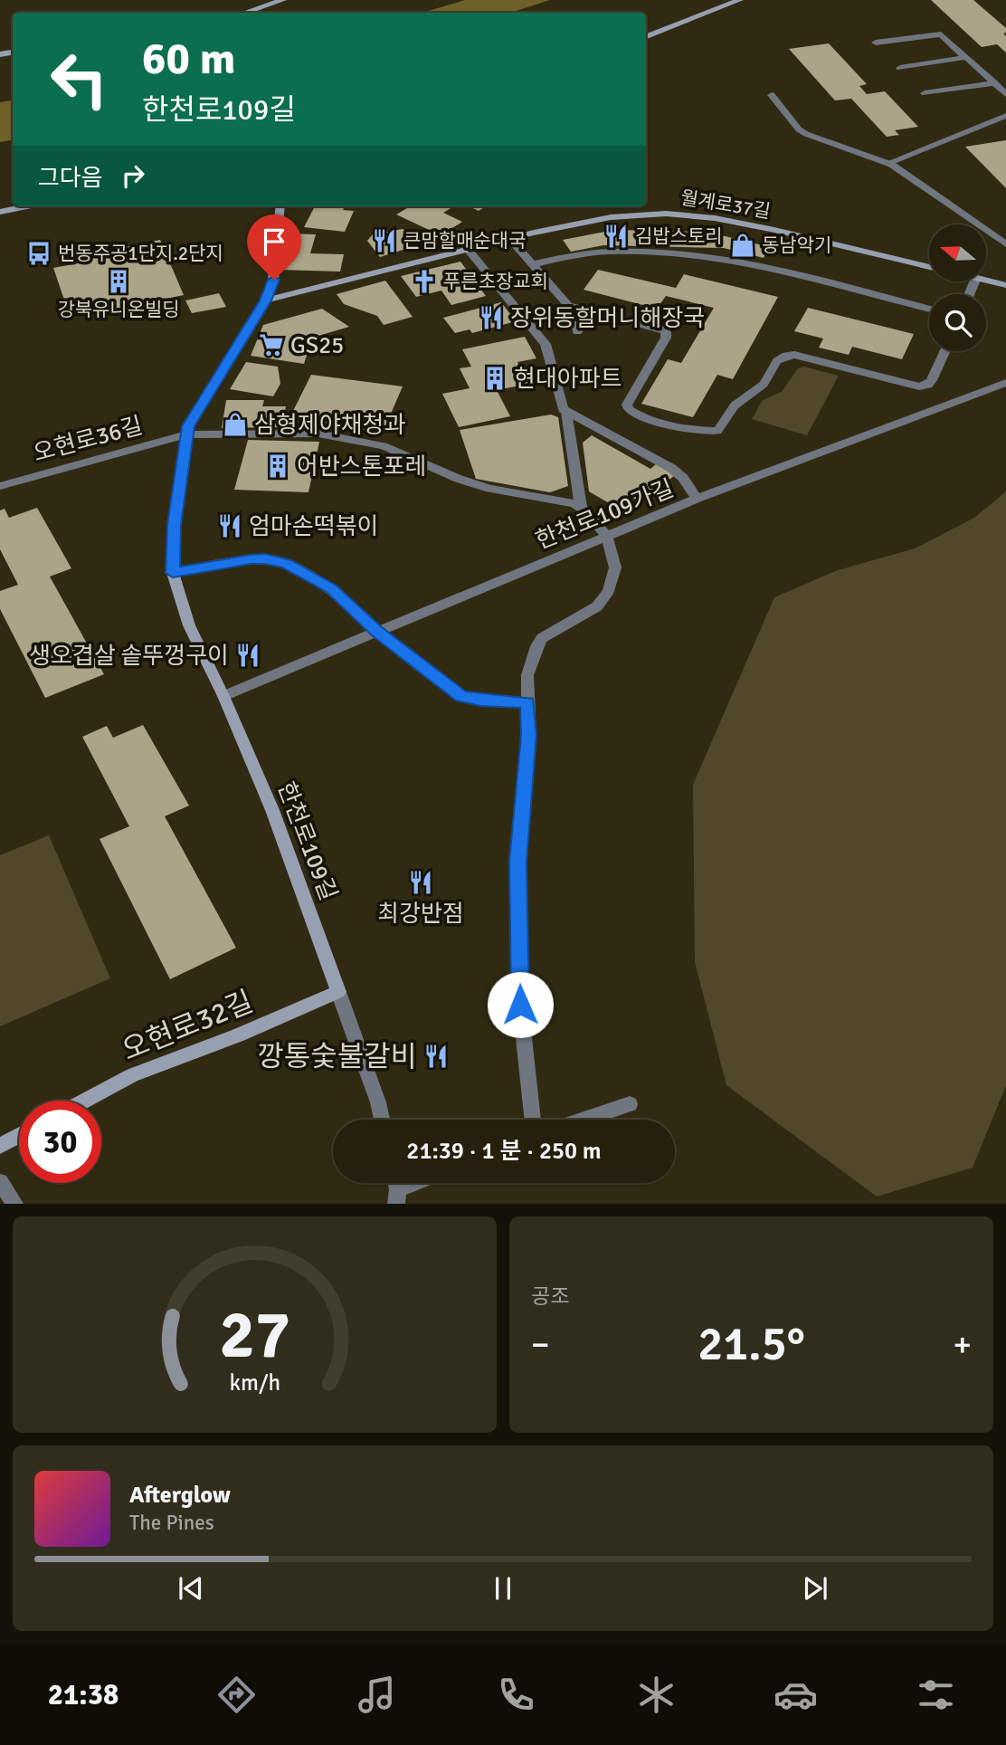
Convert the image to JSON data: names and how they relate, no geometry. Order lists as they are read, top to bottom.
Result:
{
  "streets": {
    "street": [
      "월계로37길",
      "오현로36길",
      "한천로109가길",
      "한천로109길",
      "오현로32길"
    ]
  },
  "crossings": [
    ["월계로37길", "한천로109길"],
    ["오현로36길", "한천로109길"],
    ["한천로109가길", "한천로109길"],
    ["한천로109길", "오현로32길"]
  ],
  "places": {
    "restaurant": [
      "김밥스토리",
      "큰맘할매순대국",
      "장위동할머니해장국",
      "엄마손떡볶이",
      "생오겹살 솥뚜껑구이",
      "최강반점",
      "깡통숯불갈비"
    ],
    "shop": ["동남악기", "삼형제야채청과"],
    "bus stop": ["번동주공1단지.2단지"],
    "building": ["강북유니온빌딩", "현대아파트", "어반스톤포레"],
    "church": ["푸른초장교회"],
    "supermarket": ["GS25"]
  },
  "north": "left",
  "page": {
    "turn": ["60 m", "한천로109길"],
    "then": "그다음",
    "limit": "30",
    "trip": "21:39 · 1 분 · 250 m",
    "tile": "공조",
    "heat": ["−", "21.5°", "+"],
    "song": ["Afterglow", "The Pines"],
    "tabs": "21:38",
    "gauge": ["27", "km/h"]
  }
}
